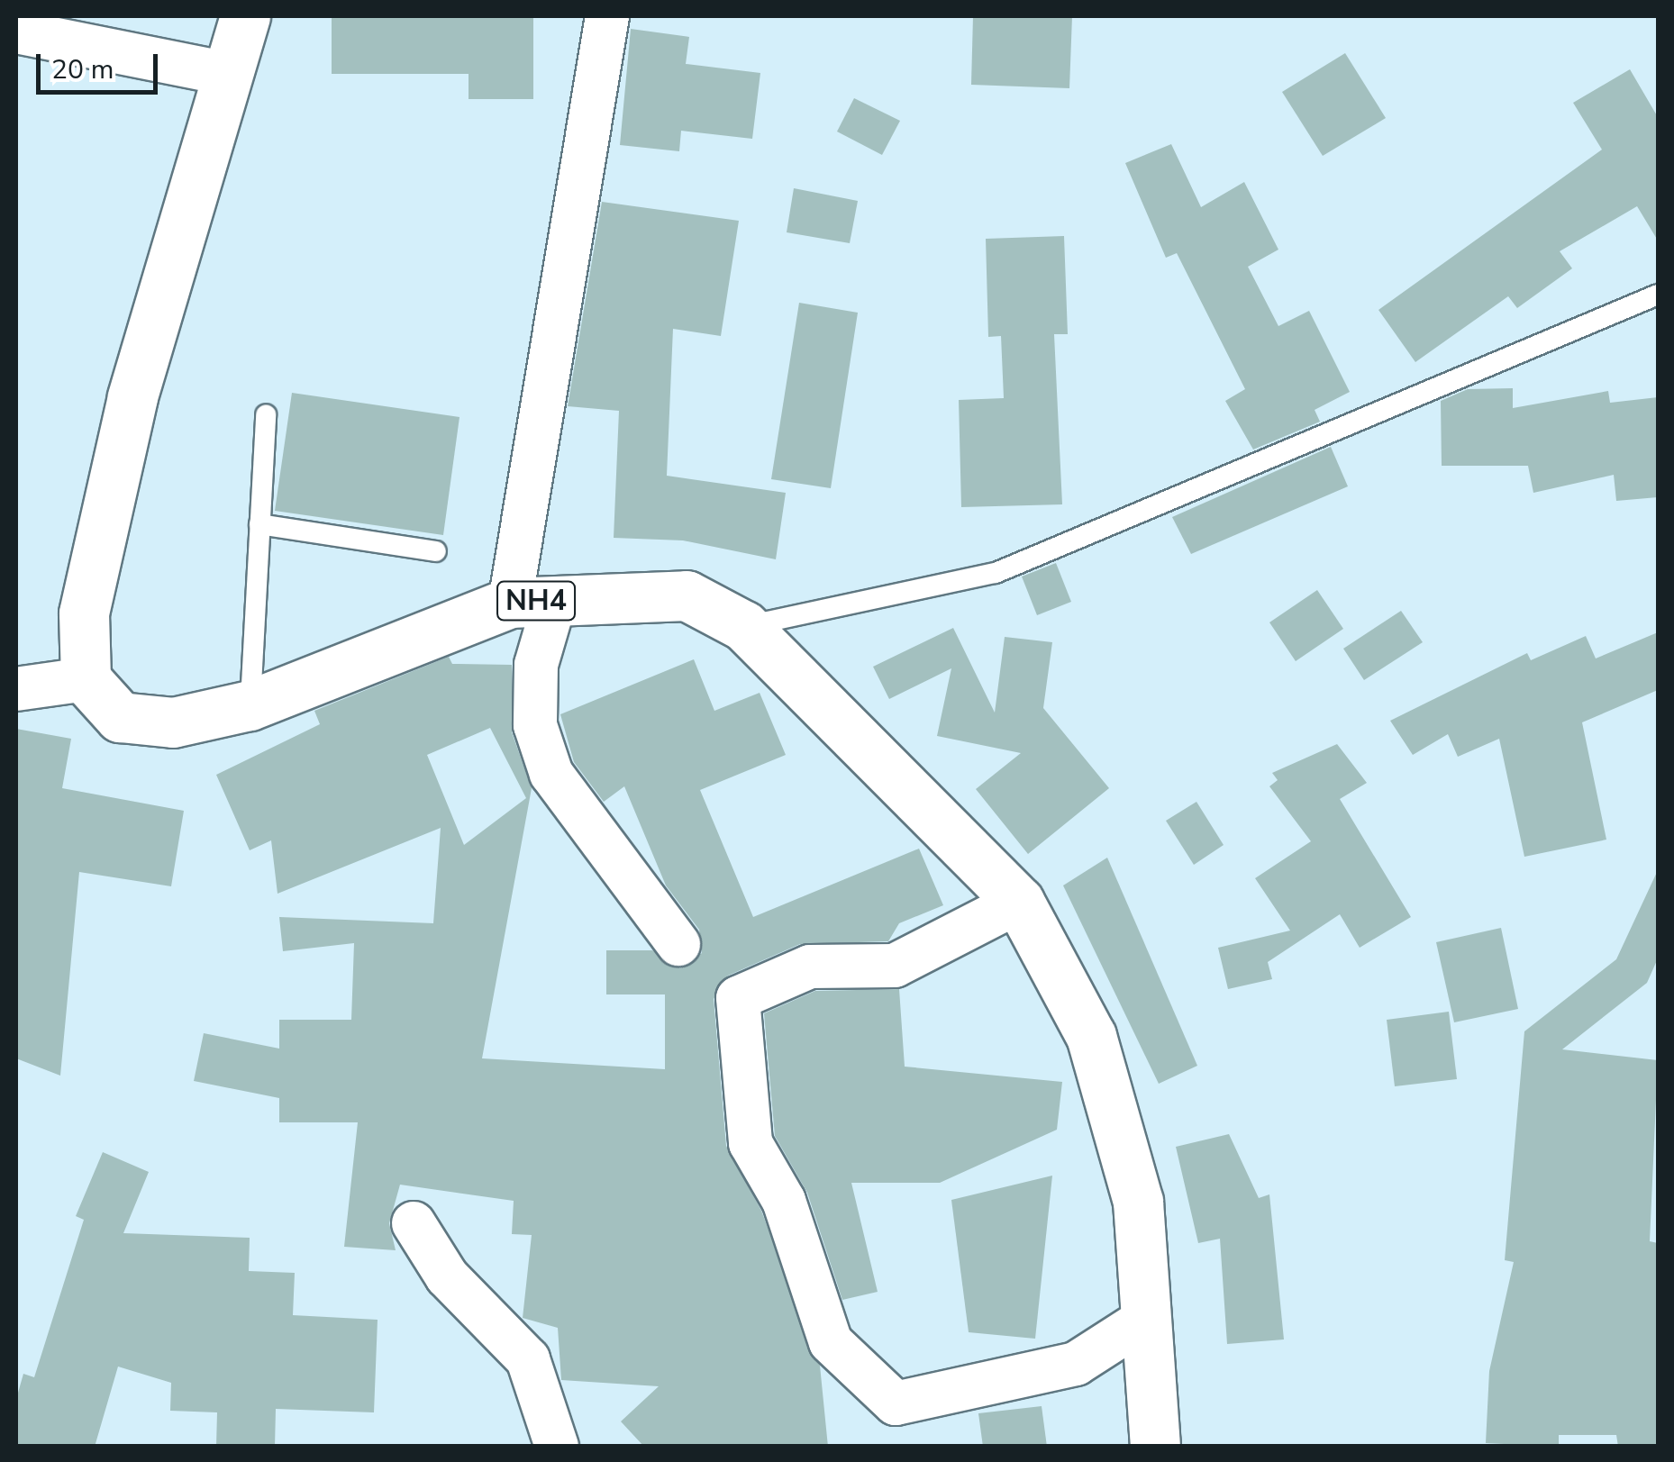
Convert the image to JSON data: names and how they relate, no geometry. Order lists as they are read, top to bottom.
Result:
{
  "streets": {
    "highway": ["NH4"]
  },
  "scale_bar": "20 m"
}
